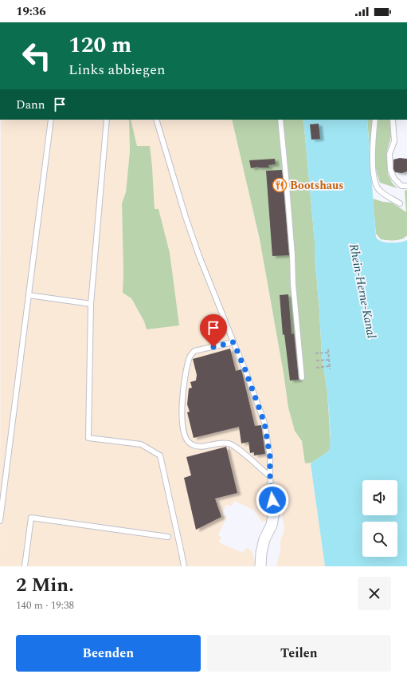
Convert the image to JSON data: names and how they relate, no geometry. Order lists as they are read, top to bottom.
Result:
{
  "water": ["Rhein-Herne-Kanal"],
  "places": {
    "restaurant": ["Bootshaus"]
  },
  "page": {
    "status": "19:36",
    "turn": ["120 m", "Links abbiegen"],
    "then": "Dann",
    "heading": ["2 Min.", "140 m · 19:38"],
    "buttons": ["Beenden", "Teilen"]
  }
}
